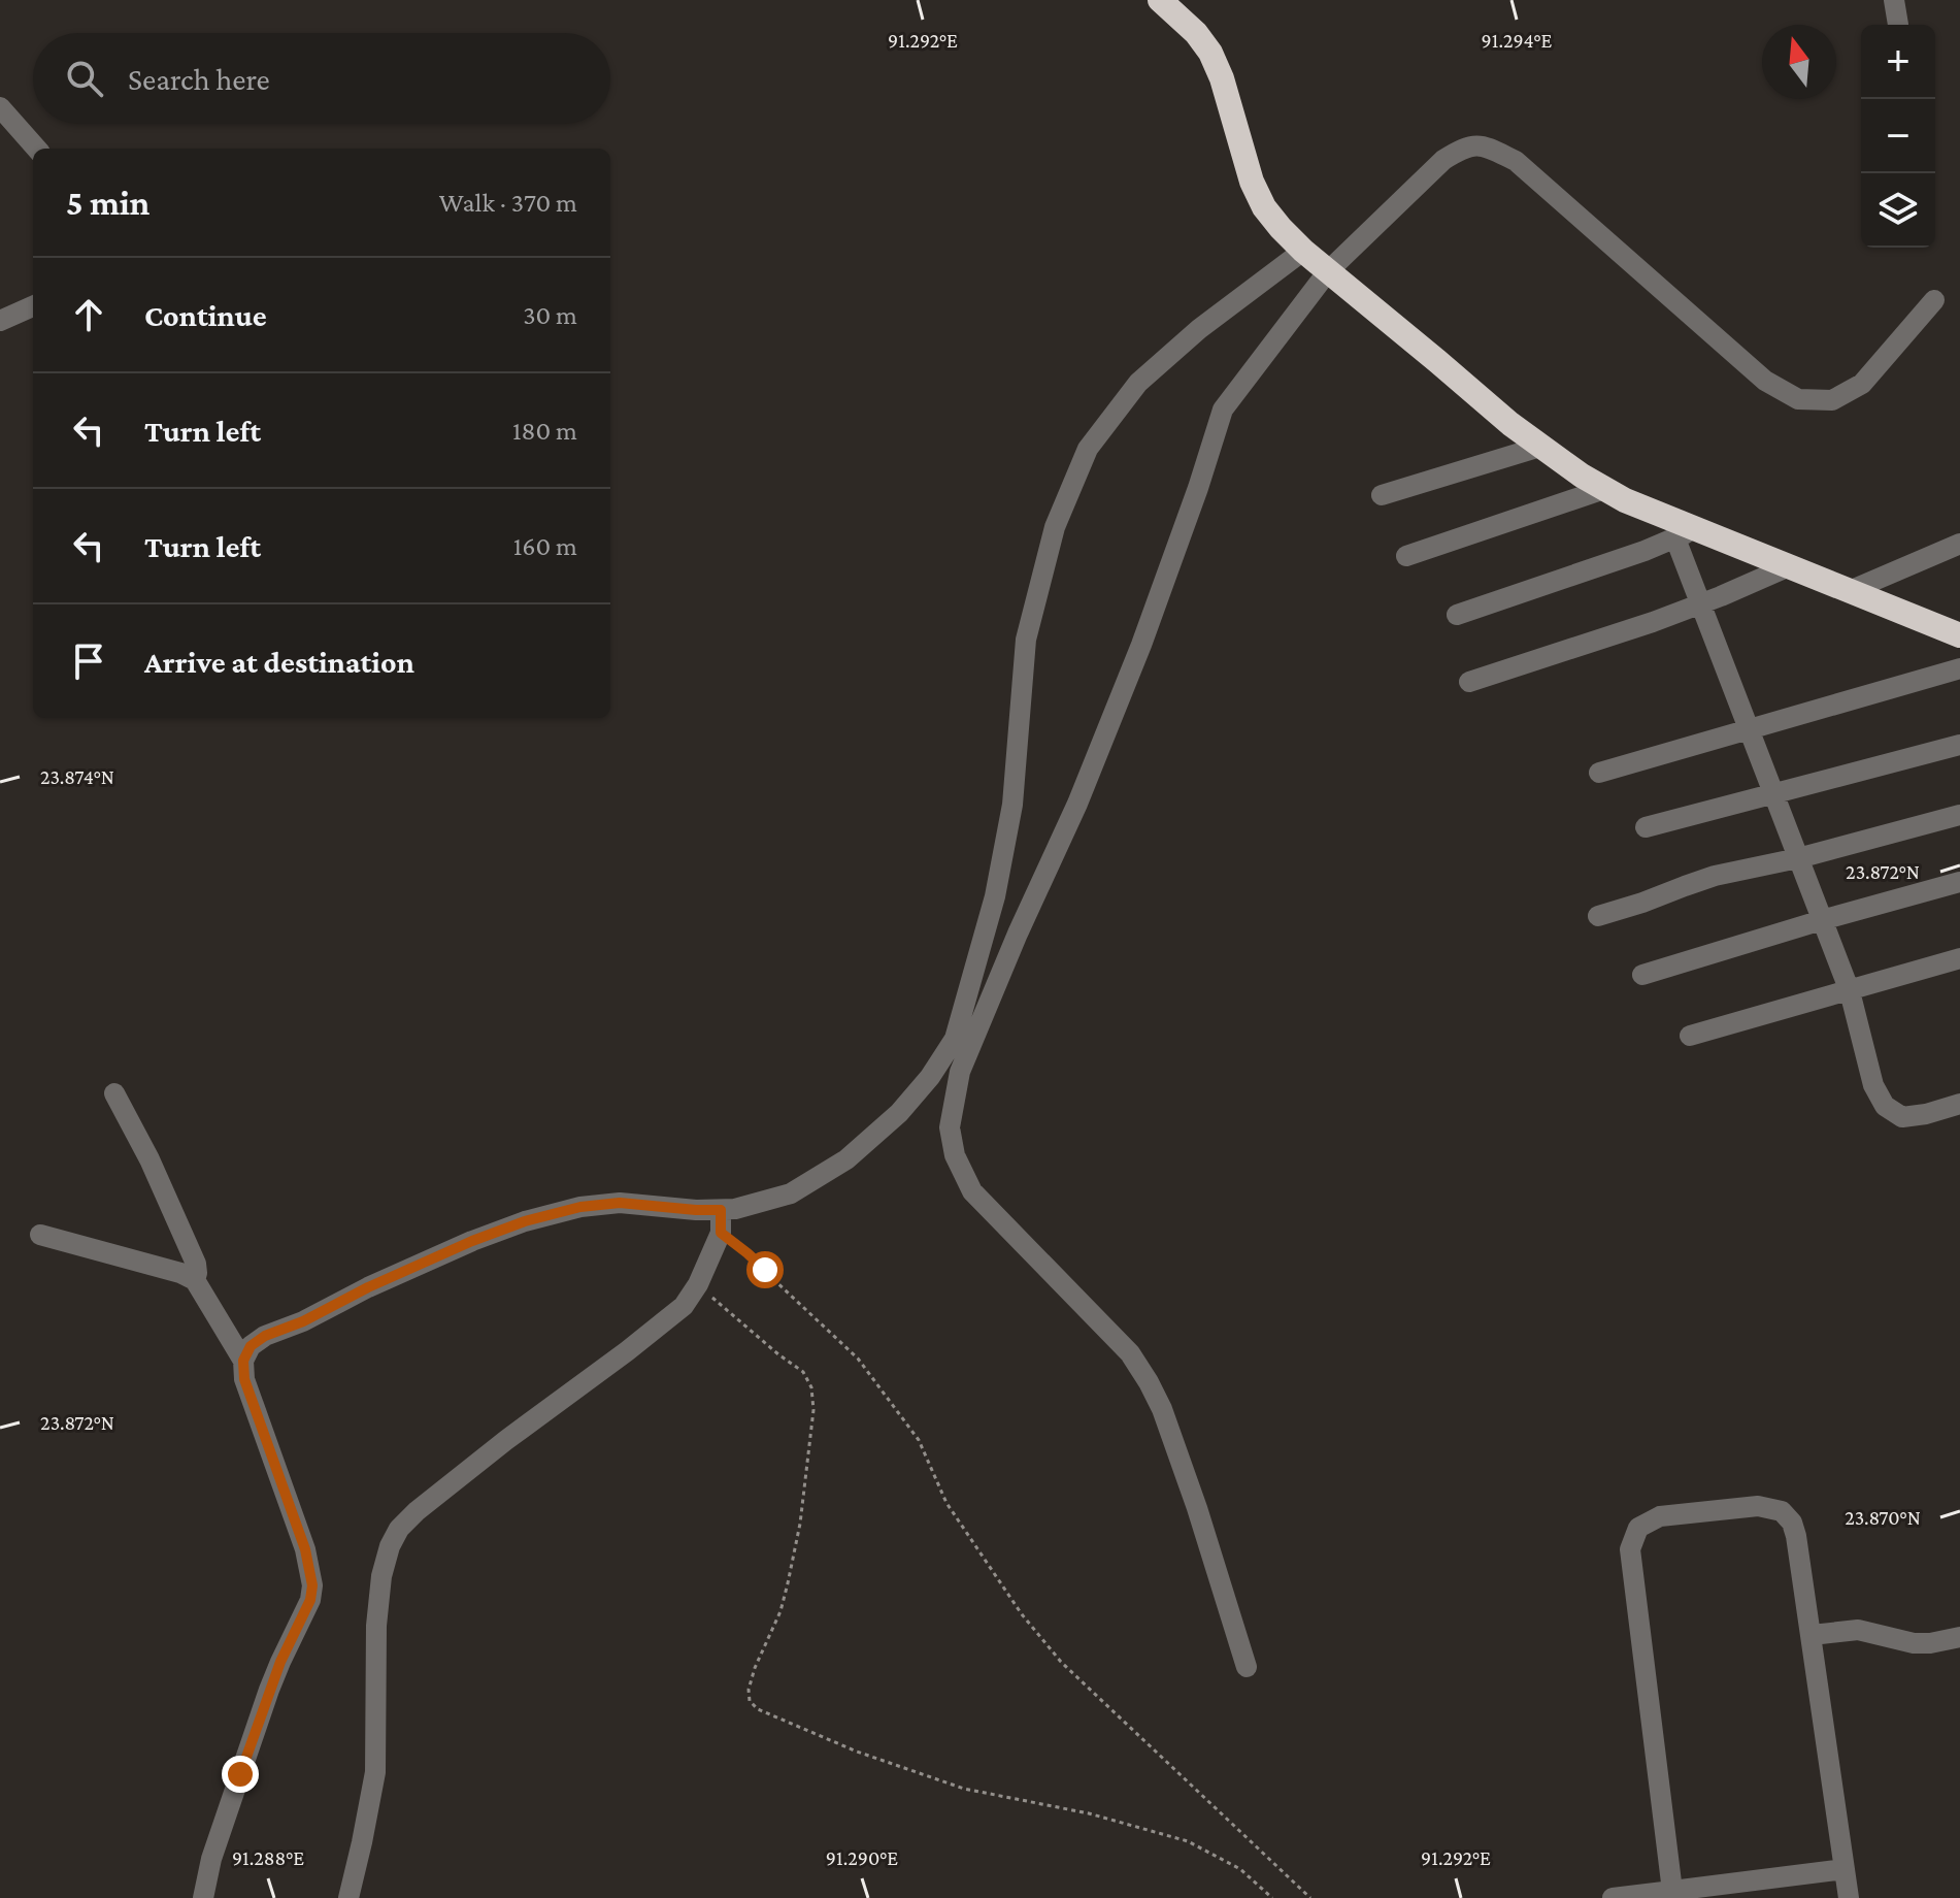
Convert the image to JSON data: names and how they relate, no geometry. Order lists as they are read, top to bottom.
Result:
{
  "north": "top",
  "page": {
    "map_buttons": ["+", "−"],
    "search": "Search here",
    "heading": ["5 min", "Walk · 370 m"],
    "list": [
      ["Continue", "30 m"],
      ["Turn left", "180 m"],
      ["Turn left", "160 m"],
      "Arrive at destination"
    ]
  },
  "coordinates": [
    "91.292°E",
    "91.294°E",
    "23.874°N",
    "23.872°N",
    "23.870°N",
    "91.288°E",
    "91.290°E"
  ]
}
